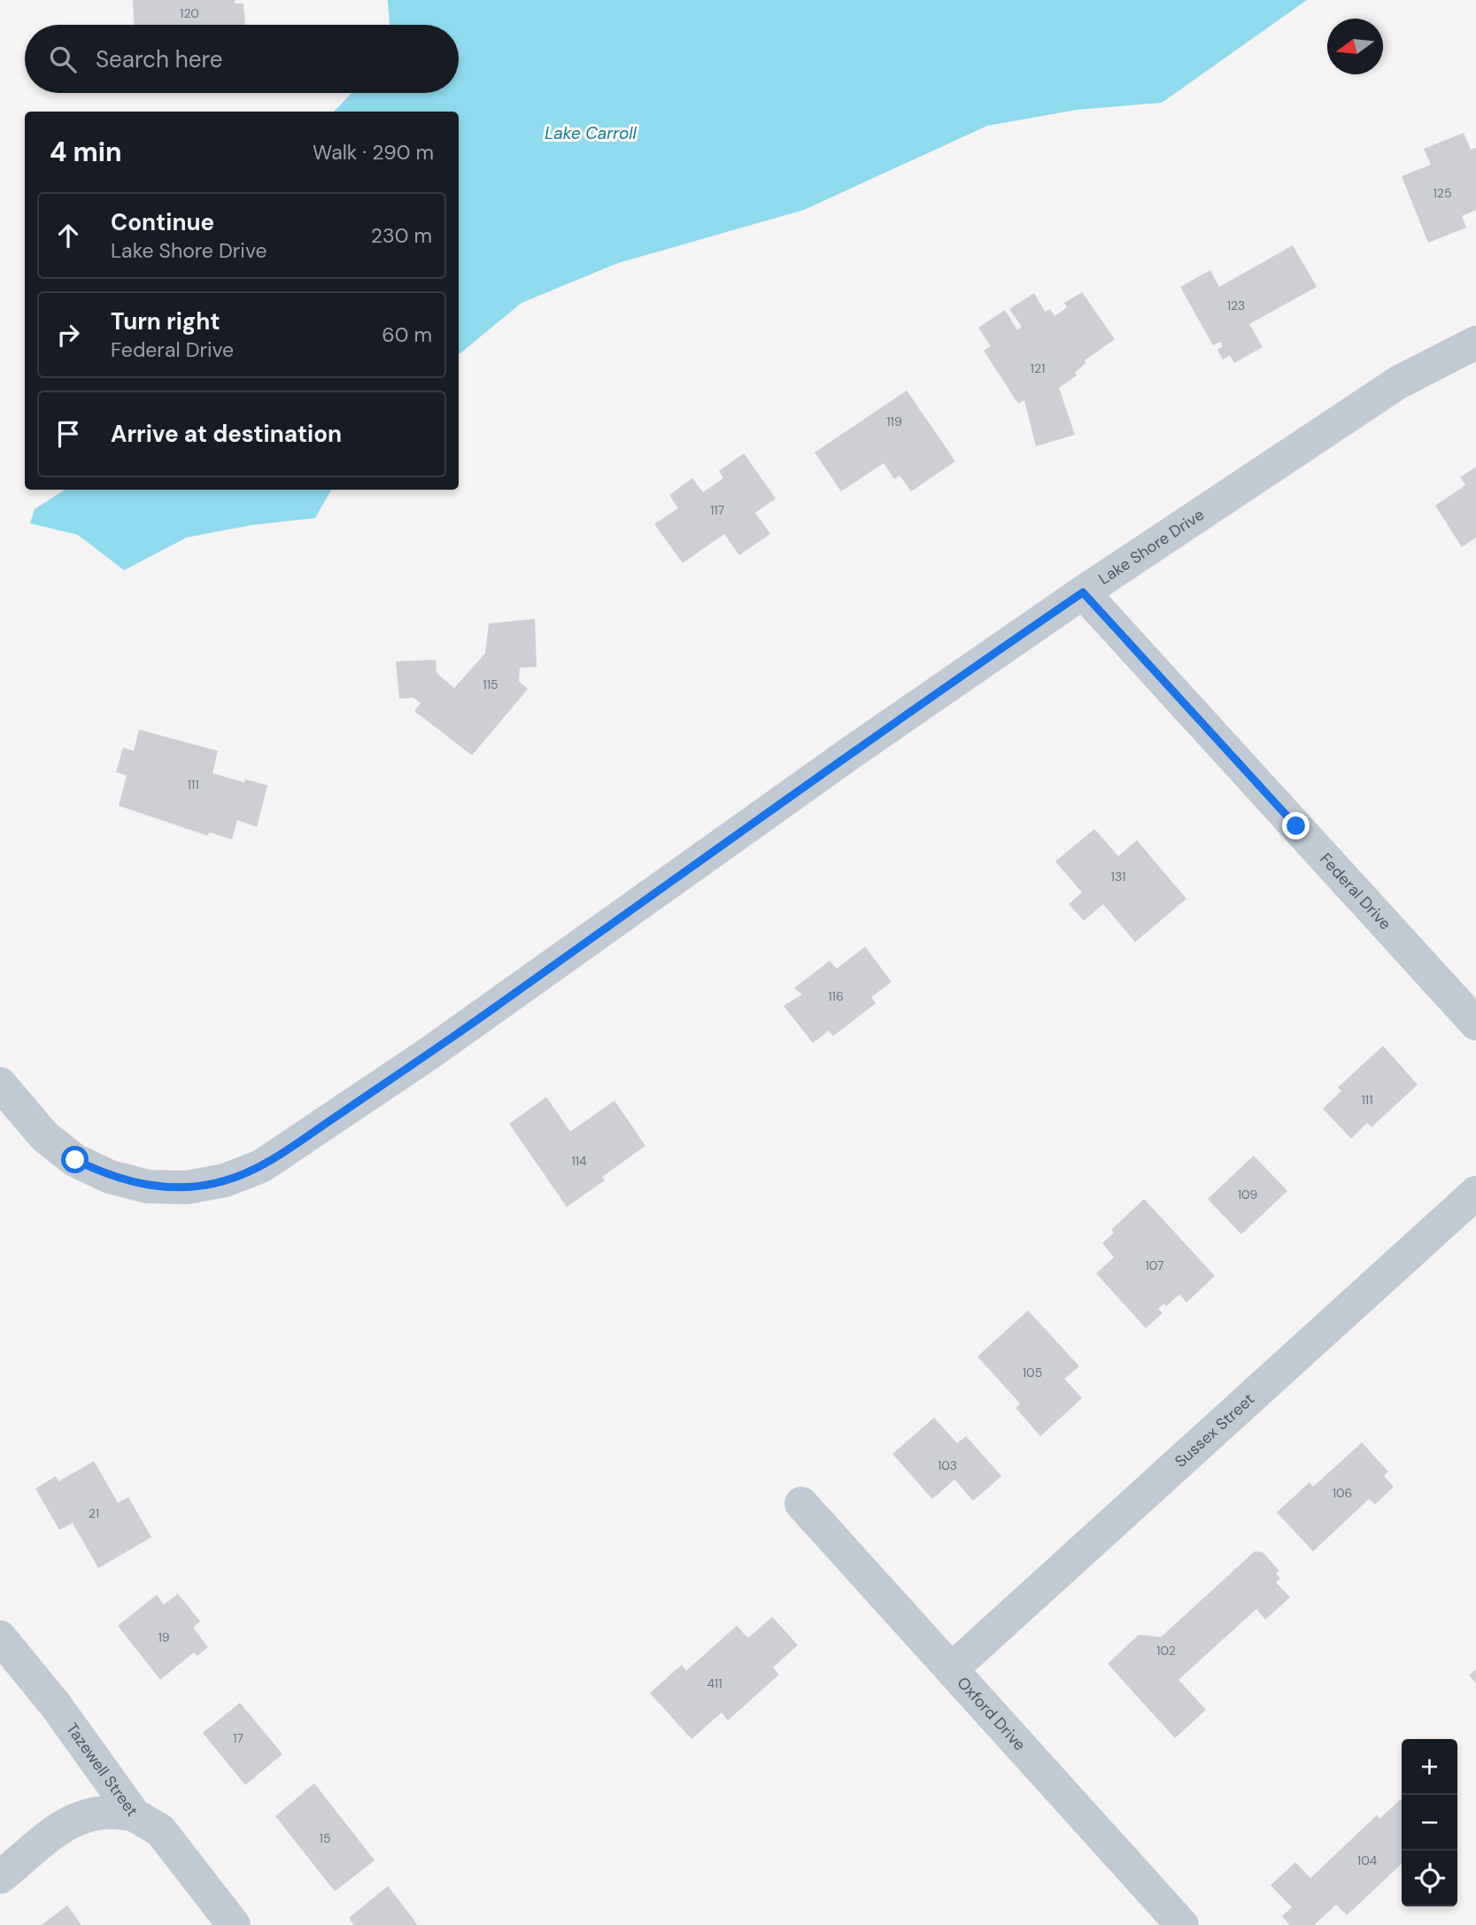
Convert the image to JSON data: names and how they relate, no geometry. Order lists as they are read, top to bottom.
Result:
{
  "streets": {
    "street": [
      "Lake Shore Drive",
      "Federal Drive",
      "Sussex Street",
      "Oxford Drive",
      "Tazewell Street"
    ]
  },
  "crossings": [
    ["Lake Shore Drive", "Federal Drive"],
    ["Sussex Street", "Oxford Drive"]
  ],
  "water": ["Lake Carroll"],
  "house_numbers": [
    "120",
    "125",
    "123",
    "121",
    "119",
    "117",
    "115",
    "111",
    "131",
    "116",
    "111",
    "114",
    "109",
    "107",
    "105",
    "103",
    "106",
    "21",
    "19",
    "102",
    "411",
    "17",
    "15",
    "104"
  ],
  "north": "left",
  "page": {
    "search": "Search here",
    "heading": ["4 min", "Walk · 290 m"],
    "list": [
      ["Continue", "Lake Shore Drive", "230 m"],
      ["Turn right", "Federal Drive", "60 m"],
      "Arrive at destination"
    ],
    "map_buttons": ["+", "−"]
  }
}
